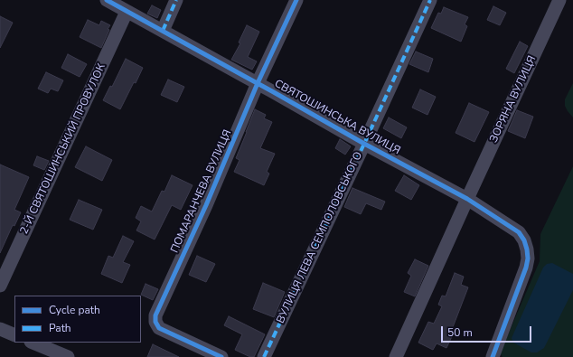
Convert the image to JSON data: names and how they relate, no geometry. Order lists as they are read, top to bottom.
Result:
{
  "streets": {
    "street": [
      "ЗОРЯНА ВУЛИЦЯ",
      "СВЯТОШИНСЬКА ВУЛИЦЯ",
      "2-Й СВЯТОШИНСЬКИЙ ПРОВУЛОК",
      "ПОМАРАНЧЕВА ВУЛИЦЯ",
      "ВУЛИЦЯ ЛЕВА СЕМПОЛОВСЬКОГО"
    ]
  },
  "crossings": [
    ["ЗОРЯНА ВУЛИЦЯ", "СВЯТОШИНСЬКА ВУЛИЦЯ"],
    ["СВЯТОШИНСЬКА ВУЛИЦЯ", "2-Й СВЯТОШИНСЬКИЙ ПРОВУЛОК"],
    ["СВЯТОШИНСЬКА ВУЛИЦЯ", "ПОМАРАНЧЕВА ВУЛИЦЯ"],
    ["СВЯТОШИНСЬКА ВУЛИЦЯ", "ВУЛИЦЯ ЛЕВА СЕМПОЛОВСЬКОГО"]
  ],
  "legend": ["Cycle path", "Path"],
  "scale_bar": "50 m"
}
